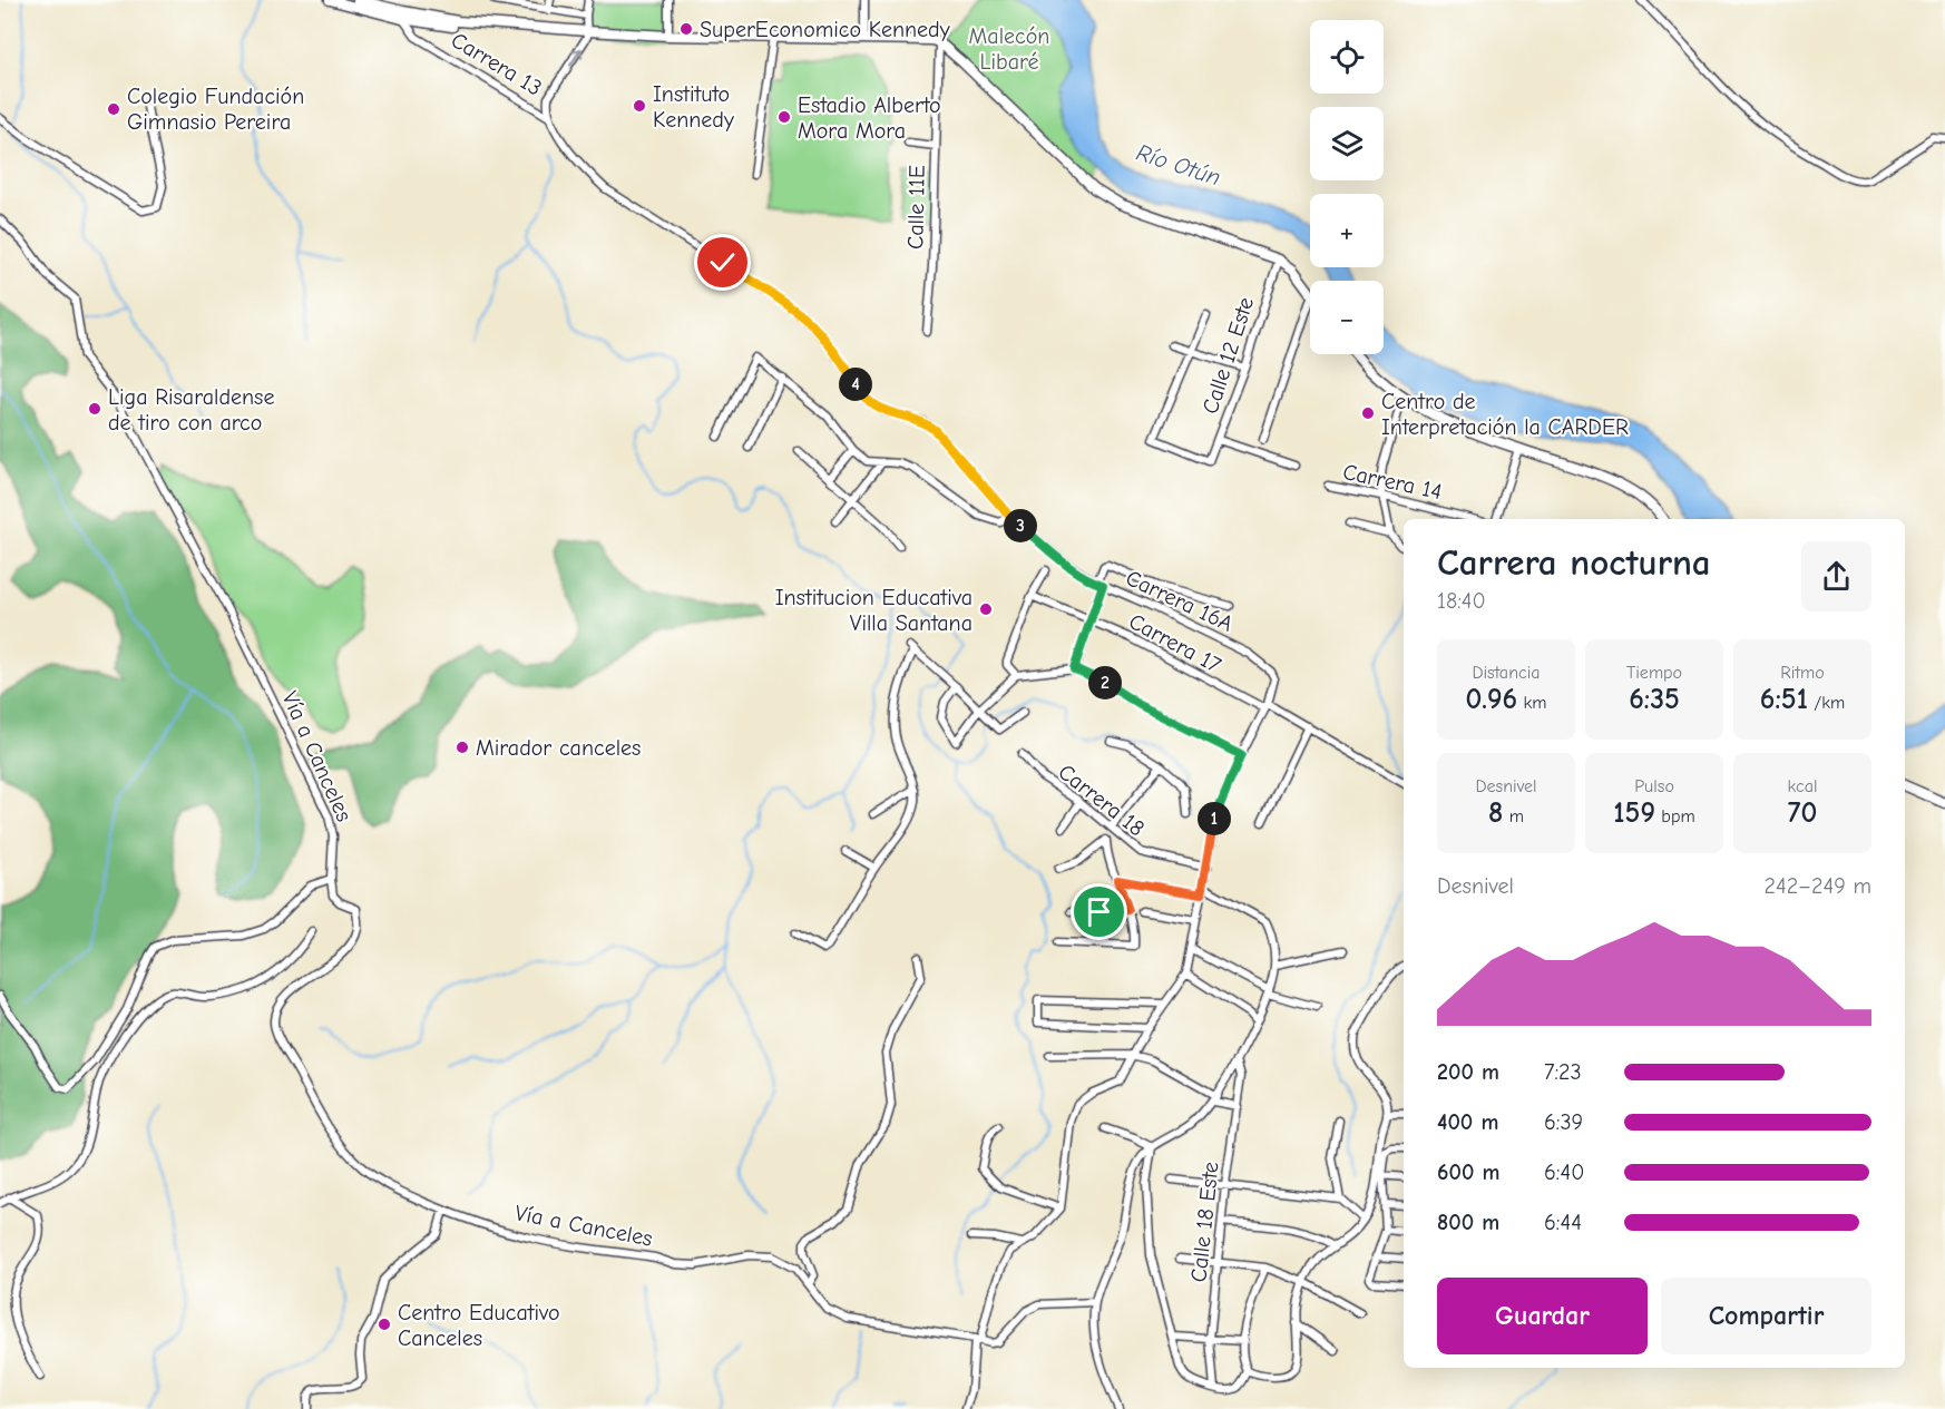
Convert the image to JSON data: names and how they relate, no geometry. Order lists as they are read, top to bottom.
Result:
{
  "streets": {
    "street": [
      "Carrera 13",
      "Calle 11E",
      "Calle 12 Este",
      "Carrera 14",
      "Carrera 16A",
      "Carrera 17",
      "Vía a Canceles",
      "Carrera 18",
      "Calle 18 Este"
    ]
  },
  "crossings": [
    ["Carrera 13", "Carrera 16A"],
    ["Carrera 16A", "Carrera 17"]
  ],
  "water": ["Río Otún"],
  "parks": ["Malecón Libaré"],
  "places": [
    "SuperEconomico Kennedy",
    "Instituto Kennedy",
    "Colegio Fundación Gimnasio Pereira",
    "Estadio Alberto Mora Mora",
    "Liga Risaraldense de tiro con arco",
    "Centro de Interpretación la CARDER",
    "Institucion Educativa Villa Santana",
    "Mirador canceles",
    "Centro Educativo Canceles"
  ],
  "page": {
    "map_buttons": ["+", "−"],
    "pins": [
      "4",
      "3",
      "2",
      "1"
    ],
    "heading": ["Carrera nocturna", "18:40"],
    "stats": [
      ["Distancia", "0.96 km"],
      ["Tiempo", "6:35"],
      ["Ritmo", "6:51 /km"],
      ["Desnivel", "8 m"],
      ["Pulso", "159 bpm"],
      ["kcal", "70"]
    ],
    "chart": ["Desnivel", "242–249 m"],
    "list": [
      {
        "name": "200 m",
        "note": "7:23"
      },
      {
        "name": "400 m",
        "note": "6:39"
      },
      {
        "name": "600 m",
        "note": "6:40"
      },
      {
        "name": "800 m",
        "note": "6:44"
      }
    ],
    "buttons": ["Guardar", "Compartir"]
  }
}
